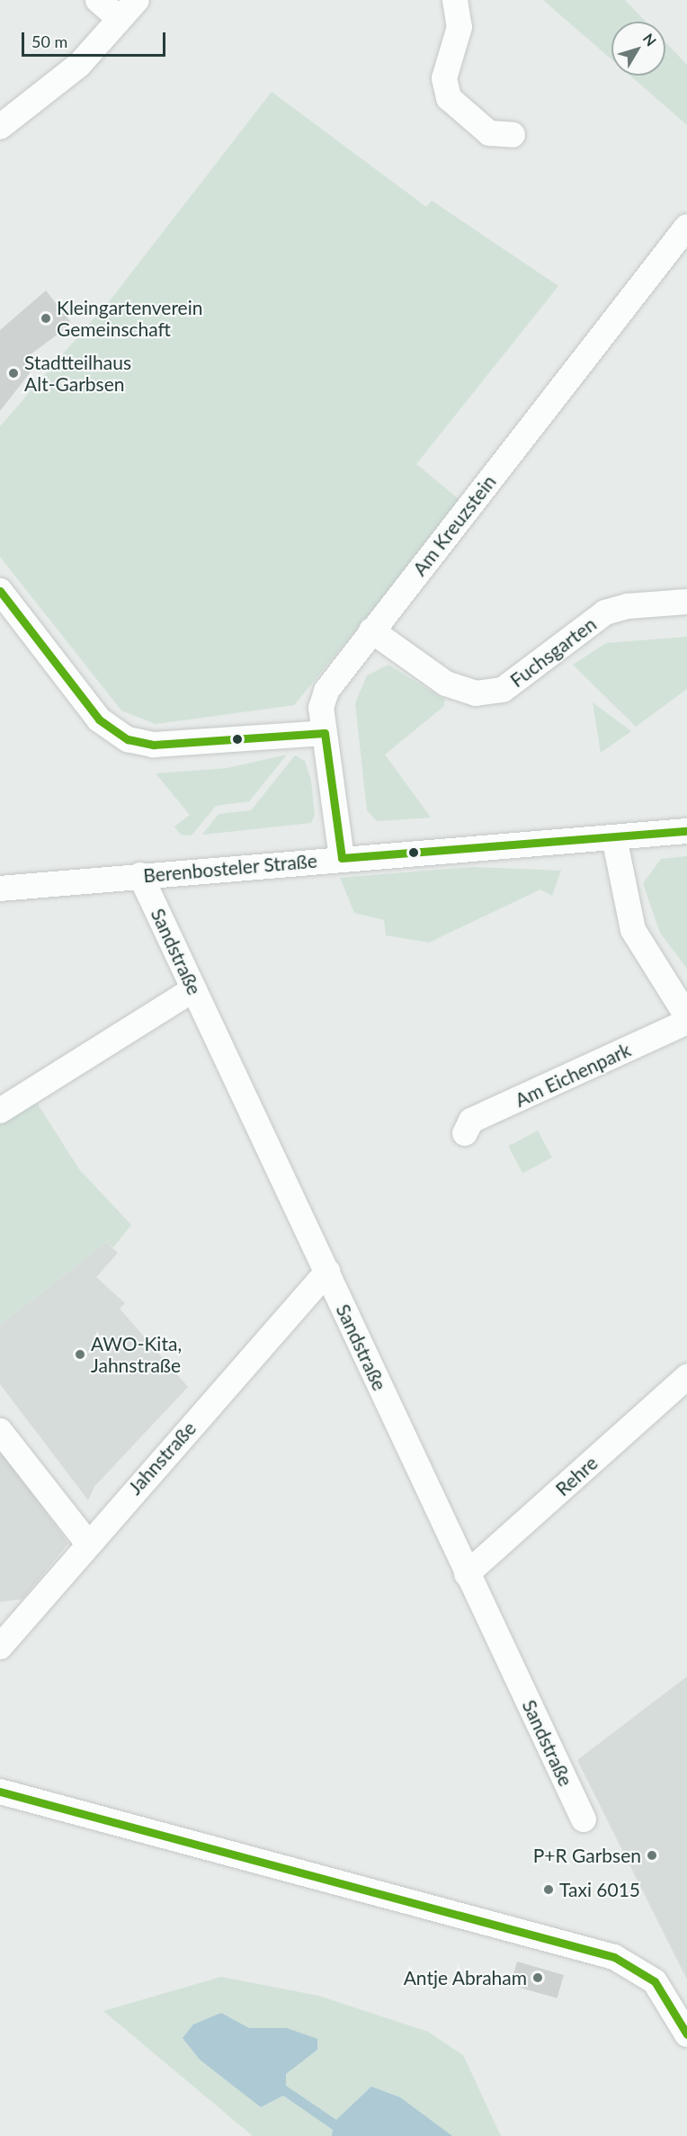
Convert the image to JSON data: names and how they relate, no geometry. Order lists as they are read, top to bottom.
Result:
{
  "streets": {
    "street": [
      "Am Kreuzstein",
      "Fuchsgarten",
      "Berenbosteler Straße",
      "Sandstraße",
      "Am Eichenpark",
      "Jahnstraße",
      "Rehre"
    ]
  },
  "crossings": [
    ["Am Kreuzstein", "Fuchsgarten"],
    ["Am Kreuzstein", "Berenbosteler Straße"],
    ["Berenbosteler Straße", "Sandstraße"],
    ["Sandstraße", "Jahnstraße"],
    ["Sandstraße", "Rehre"]
  ],
  "places": [
    "Kleingartenverein Gemeinschaft",
    "Stadtteilhaus Alt-Garbsen",
    "AWO-Kita, Jahnstraße",
    "P+R Garbsen",
    "Taxi 6015",
    "Antje Abraham"
  ],
  "scale_bar": "50 m",
  "north": "top right"
}
